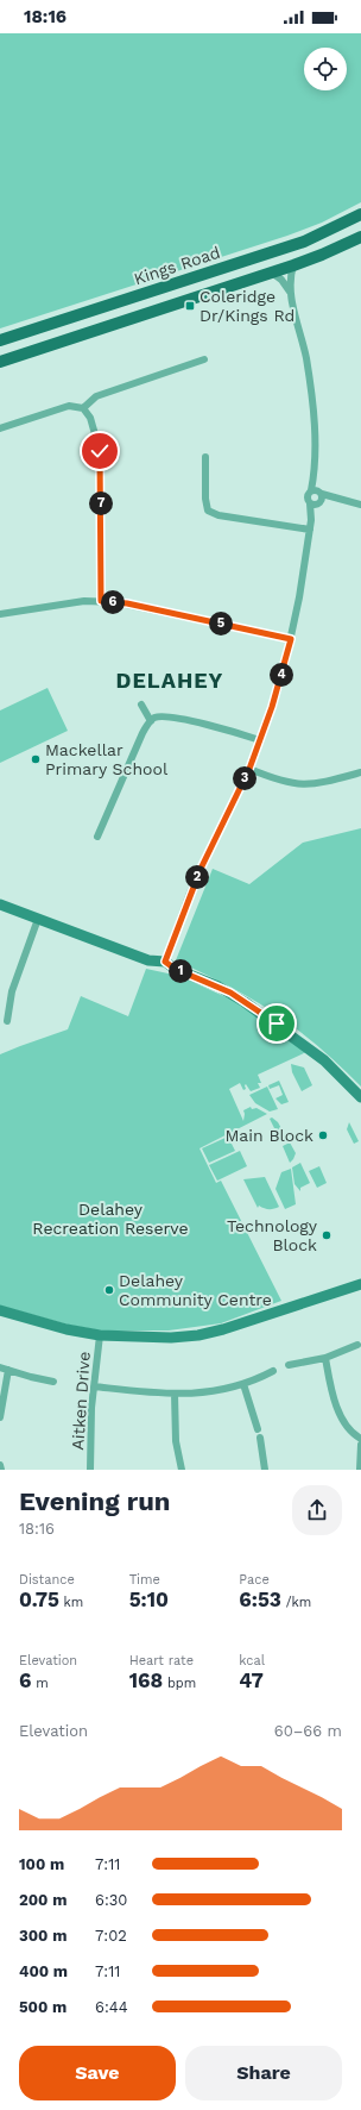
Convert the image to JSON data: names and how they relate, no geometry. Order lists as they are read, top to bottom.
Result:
{
  "streets": {
    "main road": ["Kings Road"],
    "street": ["Aitken Drive"]
  },
  "districts": ["DELAHEY"],
  "parks": ["Delahey Recreation Reserve"],
  "places": {
    "transit": ["Coleridge Dr/Kings Rd"],
    "other": [
      "Mackellar Primary School",
      "Main Block",
      "Technology Block",
      "Delahey Community Centre"
    ]
  },
  "page": {
    "status": "18:16",
    "pins": [
      "7",
      "6",
      "5",
      "4",
      "3",
      "2",
      "1"
    ],
    "heading": ["Evening run", "18:16"],
    "stats": [
      ["Distance", "0.75 km"],
      ["Time", "5:10"],
      ["Pace", "6:53 /km"],
      ["Elevation", "6 m"],
      ["Heart rate", "168 bpm"],
      ["kcal", "47"]
    ],
    "chart": ["Elevation", "60–66 m"],
    "list": [
      {
        "name": "100 m",
        "note": "7:11"
      },
      {
        "name": "200 m",
        "note": "6:30"
      },
      {
        "name": "300 m",
        "note": "7:02"
      },
      {
        "name": "400 m",
        "note": "7:11"
      },
      {
        "name": "500 m",
        "note": "6:44"
      }
    ],
    "buttons": ["Save", "Share"]
  }
}
